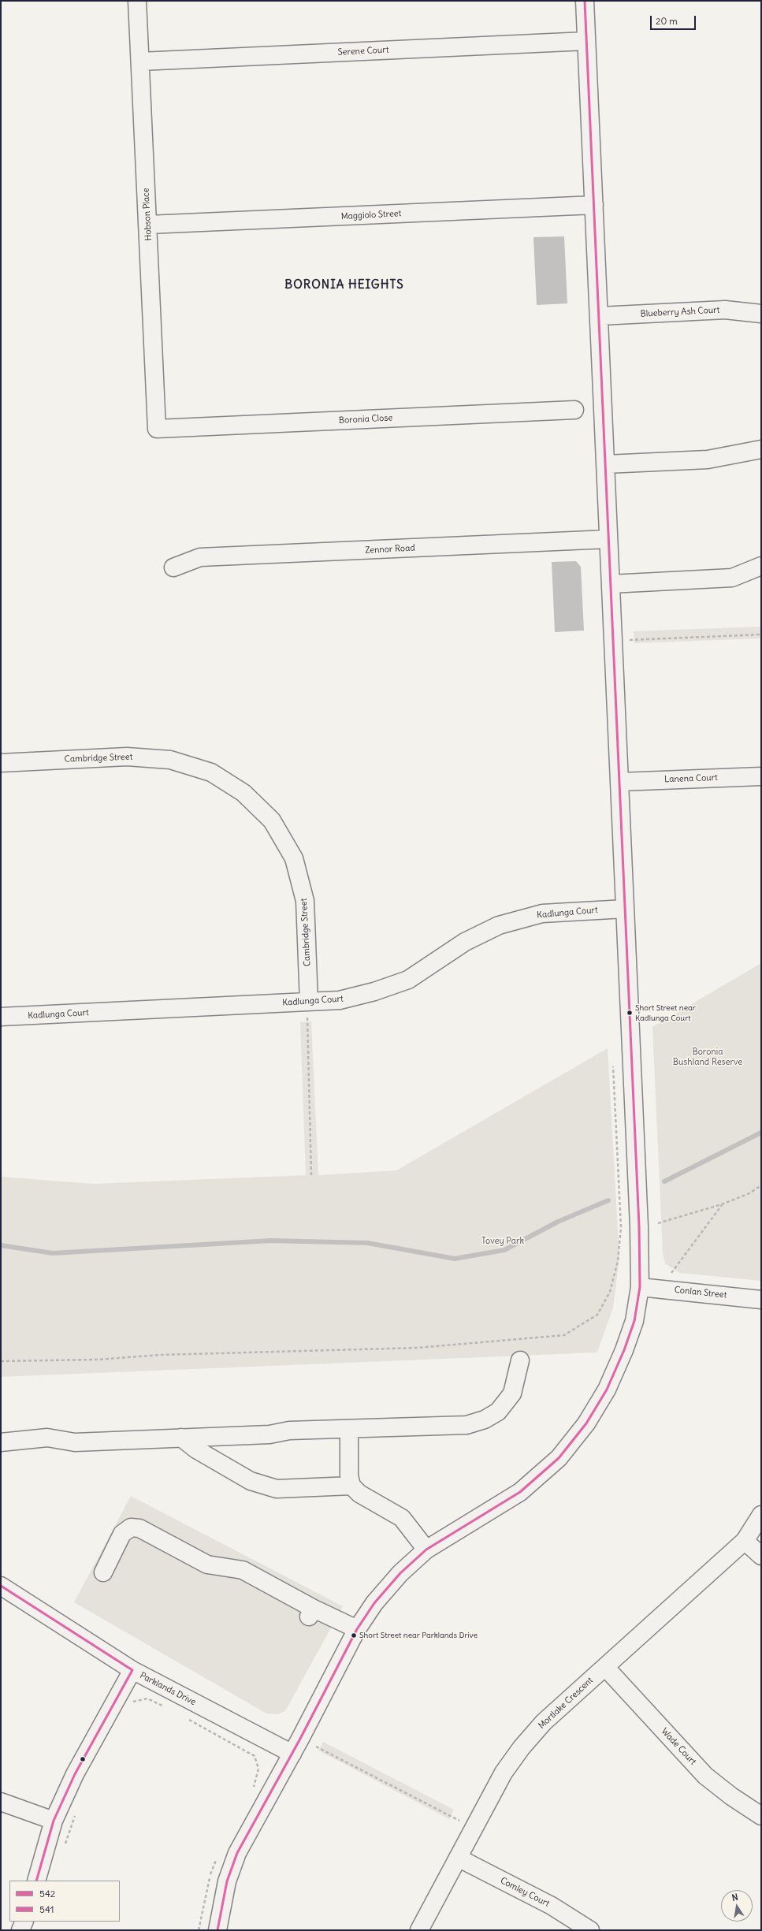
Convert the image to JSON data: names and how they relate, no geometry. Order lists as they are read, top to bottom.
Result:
{
  "streets": {
    "street": [
      "Serene Court",
      "Hobson Place",
      "Maggiolo Street",
      "Blueberry Ash Court",
      "Boronia Close",
      "Zennor Road",
      "Cambridge Street",
      "Lanena Court",
      "Kadlunga Court",
      "Conlan Street",
      "Parklands Drive",
      "Mortlake Crescent",
      "Wade Court",
      "Comley Court"
    ]
  },
  "crossings": [
    ["Serene Court", "Hobson Place"],
    ["Hobson Place", "Maggiolo Street"],
    ["Hobson Place", "Boronia Close"],
    ["Cambridge Street", "Kadlunga Court"],
    ["Mortlake Crescent", "Wade Court"],
    ["Mortlake Crescent", "Comley Court"]
  ],
  "districts": ["BORONIA HEIGHTS"],
  "parks": ["Boronia Bushland Reserve", "Tovey Park"],
  "places": ["Short Street near Kadlunga Court", "Short Street near Parklands Drive"],
  "lines": ["transit line 542", "transit line 541"],
  "legend": ["542", "541"],
  "scale_bar": "20 m",
  "north": "top"
}
